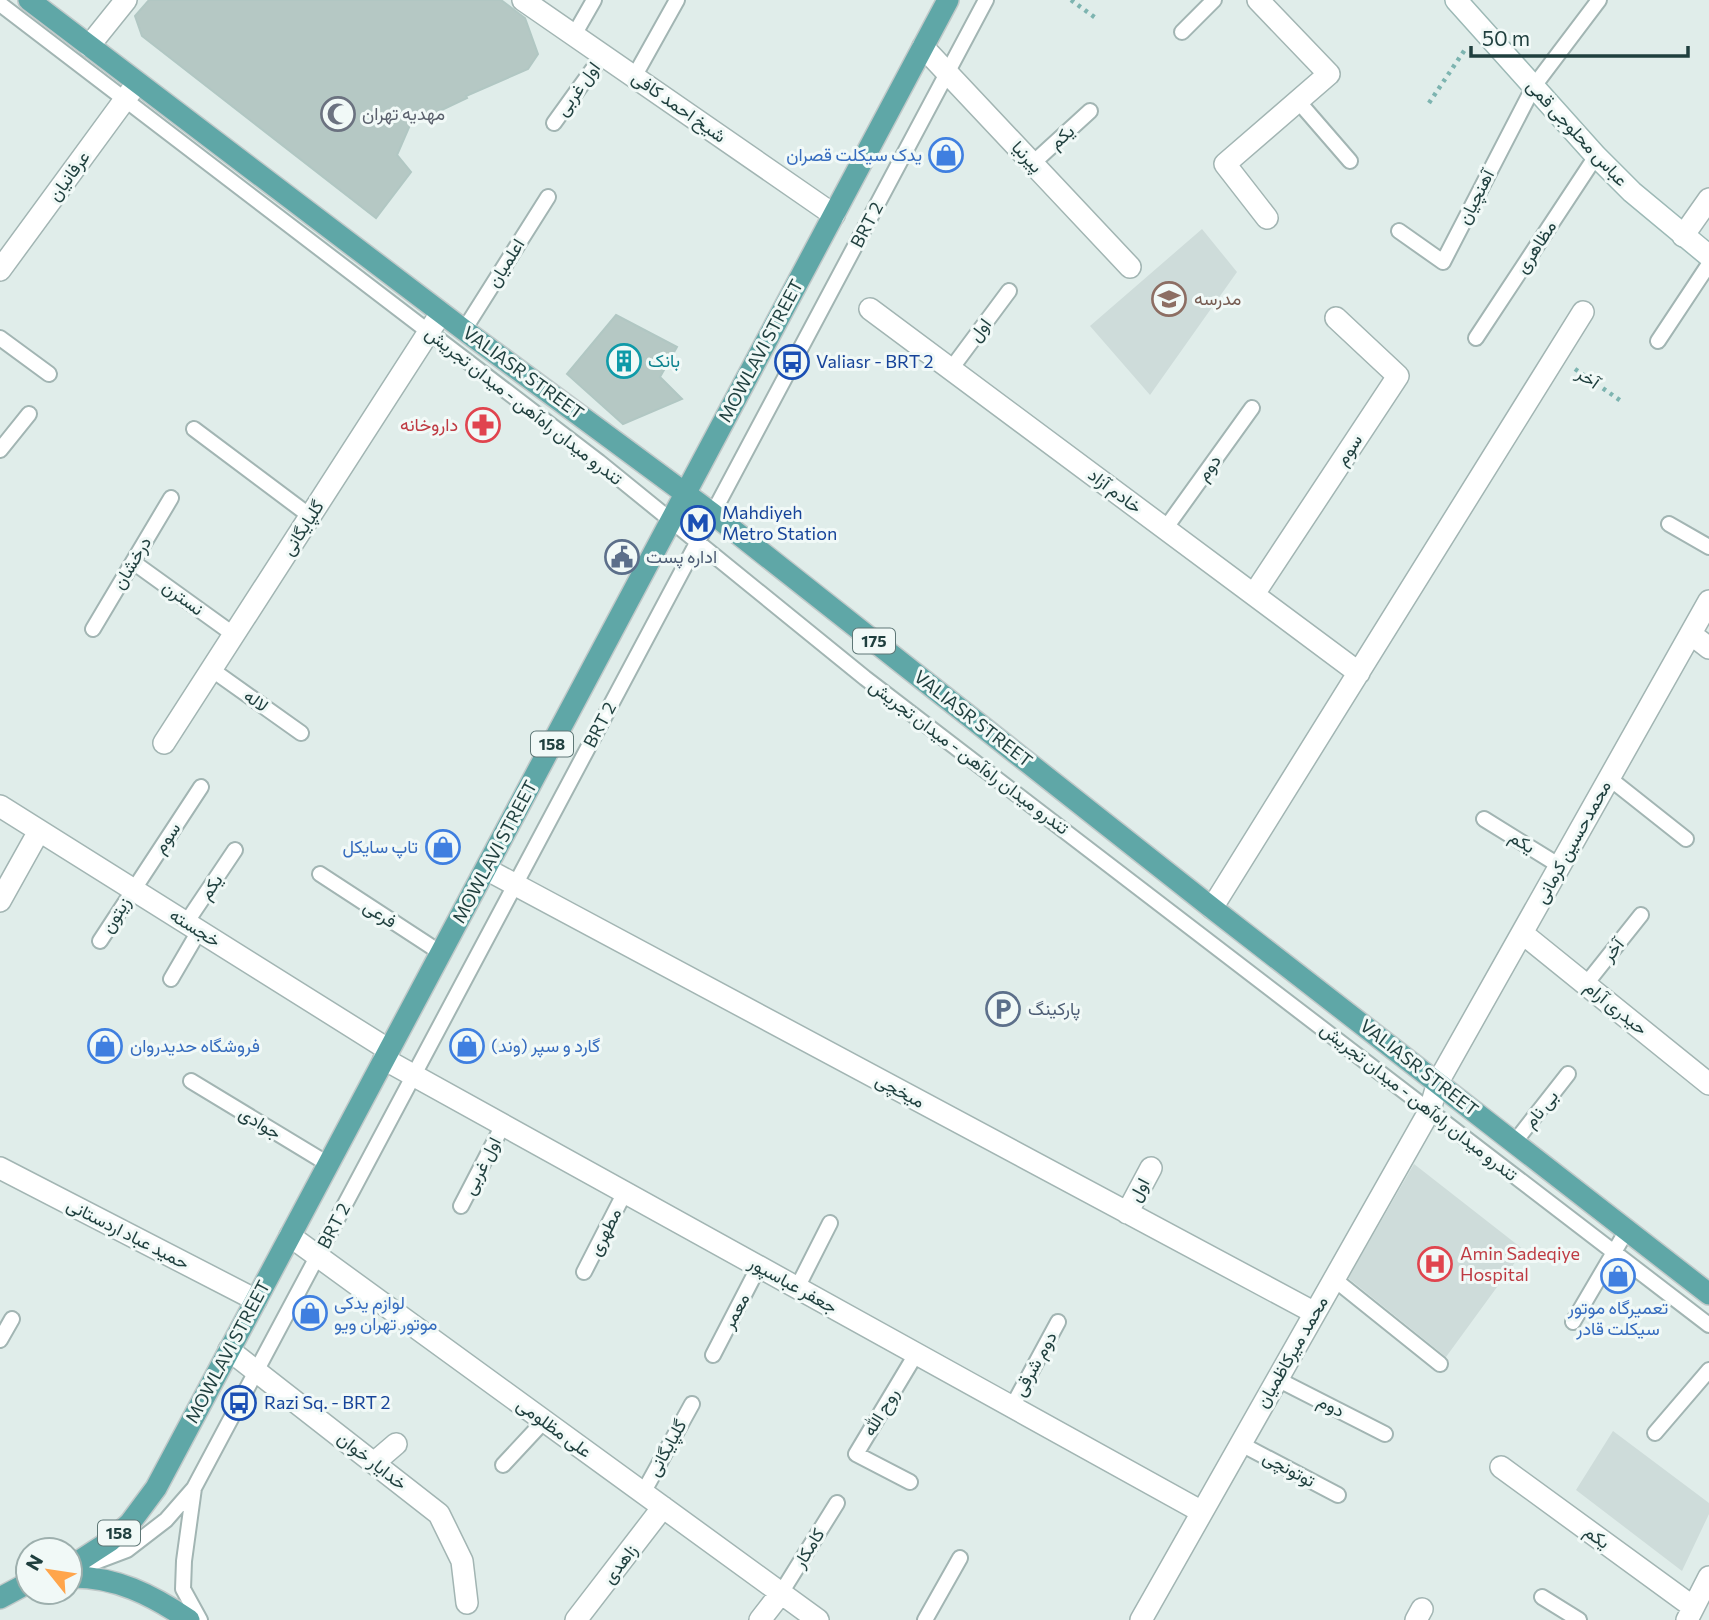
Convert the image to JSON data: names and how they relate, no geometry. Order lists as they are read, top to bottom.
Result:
{
  "streets": {
    "main road": [
      "MOWLAVI STREET",
      "VALIASR STREET",
      "175",
      "158"
    ],
    "street": [
      "شیخ احمد کافی",
      "عباس محلوجی قمی",
      "یکم",
      "پیرنیا",
      "عرفانیان",
      "اول",
      "سوم",
      "خادم آزاد",
      "گلپایگانی",
      "محمدحسین کرمانی",
      "خجسته",
      "حیدری آرام",
      "میخچی",
      "حمید عباد اردستانی",
      "جعفر عباسپور",
      "محمد میرکاظمیان",
      "علی مظلومی",
      "خدایار خوان",
      "زاهدی"
    ],
    "lane": [
      "اول غربی",
      "آهنچیان",
      "BRT 2",
      "مظاهری",
      "اعلمیان",
      "آخر",
      "تندرو میدان راه‌آهن - میدان تجریش",
      "دوم",
      "درخشان",
      "نسترن",
      "لاله",
      "فرعی",
      "زیتون",
      "بی نام",
      "جوادی",
      "مطهری",
      "معمر",
      "دوم شرقی",
      "روح الله",
      "توتونچی",
      "کامکار"
    ]
  },
  "crossings": [
    ["اول غربی", "شیخ احمد کافی"],
    ["اول غربی", "جعفر عباسپور"],
    ["شیخ احمد کافی", "MOWLAVI STREET"],
    ["عباس محلوجی قمی", "آهنچیان"],
    ["عباس محلوجی قمی", "مظاهری"],
    ["یکم", "پیرنیا"],
    ["یکم", "محمدحسین کرمانی"],
    ["یکم", "خجسته"],
    ["پیرنیا", "BRT 2"],
    ["پیرنیا", "MOWLAVI STREET"],
    ["عرفانیان", "VALIASR STREET"],
    ["عرفانیان", "تندرو میدان راه‌آهن - میدان تجریش"],
    ["BRT 2", "VALIASR STREET"],
    ["BRT 2", "تندرو میدان راه‌آهن - میدان تجریش"],
    ["BRT 2", "میخچی"],
    ["BRT 2", "جعفر عباسپور"],
    ["BRT 2", "علی مظلومی"],
    ["BRT 2", "خدایار خوان"],
    ["اعلمیان", "VALIASR STREET"],
    ["اول", "خادم آزاد"],
    ["اول", "میخچی"],
    ["MOWLAVI STREET", "VALIASR STREET"],
    ["MOWLAVI STREET", "تندرو میدان راه‌آهن - میدان تجریش"],
    ["MOWLAVI STREET", "فرعی"],
    ["MOWLAVI STREET", "خجسته"],
    ["MOWLAVI STREET", "میخچی"],
    ["MOWLAVI STREET", "جوادی"],
    ["MOWLAVI STREET", "حمید عباد اردستانی"],
    ["MOWLAVI STREET", "جعفر عباسپور"],
    ["MOWLAVI STREET", "علی مظلومی"],
    ["MOWLAVI STREET", "خدایار خوان"],
    ["VALIASR STREET", "تندرو میدان راه‌آهن - میدان تجریش"],
    ["VALIASR STREET", "گلپایگانی"],
    ["VALIASR STREET", "محمدحسین کرمانی"],
    ["VALIASR STREET", "بی نام"],
    ["VALIASR STREET", "محمد میرکاظمیان"],
    ["آخر", "حیدری آرام"],
    ["تندرو میدان راه‌آهن - میدان تجریش", "گلپایگانی"],
    ["تندرو میدان راه‌آهن - میدان تجریش", "محمد میرکاظمیان"],
    ["سوم", "خادم آزاد"],
    ["سوم", "زیتون"],
    ["سوم", "خجسته"],
    ["دوم", "خادم آزاد"],
    ["دوم", "محمد میرکاظمیان"],
    ["گلپایگانی", "نسترن"],
    ["گلپایگانی", "لاله"],
    ["گلپایگانی", "علی مظلومی"],
    ["درخشان", "نسترن"],
    ["محمدحسین کرمانی", "حیدری آرام"],
    ["محمدحسین کرمانی", "محمد میرکاظمیان"],
    ["زیتون", "خجسته"],
    ["خجسته", "جعفر عباسپور"],
    ["میخچی", "محمد میرکاظمیان"],
    ["مطهری", "جعفر عباسپور"],
    ["جعفر عباسپور", "معمر"],
    ["جعفر عباسپور", "محمد میرکاظمیان"],
    ["جعفر عباسپور", "دوم شرقی"],
    ["جعفر عباسپور", "روح الله"],
    ["محمد میرکاظمیان", "توتونچی"],
    ["علی مظلومی", "کامکار"],
    ["علی مظلومی", "زاهدی"]
  ],
  "places": {
    "mosque": ["مهدیه تهران"],
    "shop": [
      "یدک سیکلت قصران",
      "تاپ سایکل",
      "فروشگاه حدیدروان",
      "گارد و سپر (وند)",
      "تعمیرگاه موتور سیکلت قادر",
      "لوازم یدکی موتور تهران ویو"
    ],
    "school or university": ["مدرسه"],
    "building": ["بانک"],
    "bus stop": ["Valiasr - BRT 2", "Razi Sq. - BRT 2"],
    "pharmacy": ["داروخانه"],
    "metro station": ["Mahdiyeh Metro Station"],
    "public building": ["اداره پست"],
    "parking": ["پارکینگ"],
    "hospital": ["Amin Sadeqiye Hospital"]
  },
  "scale_bar": "50 m",
  "north": "top left"
}
